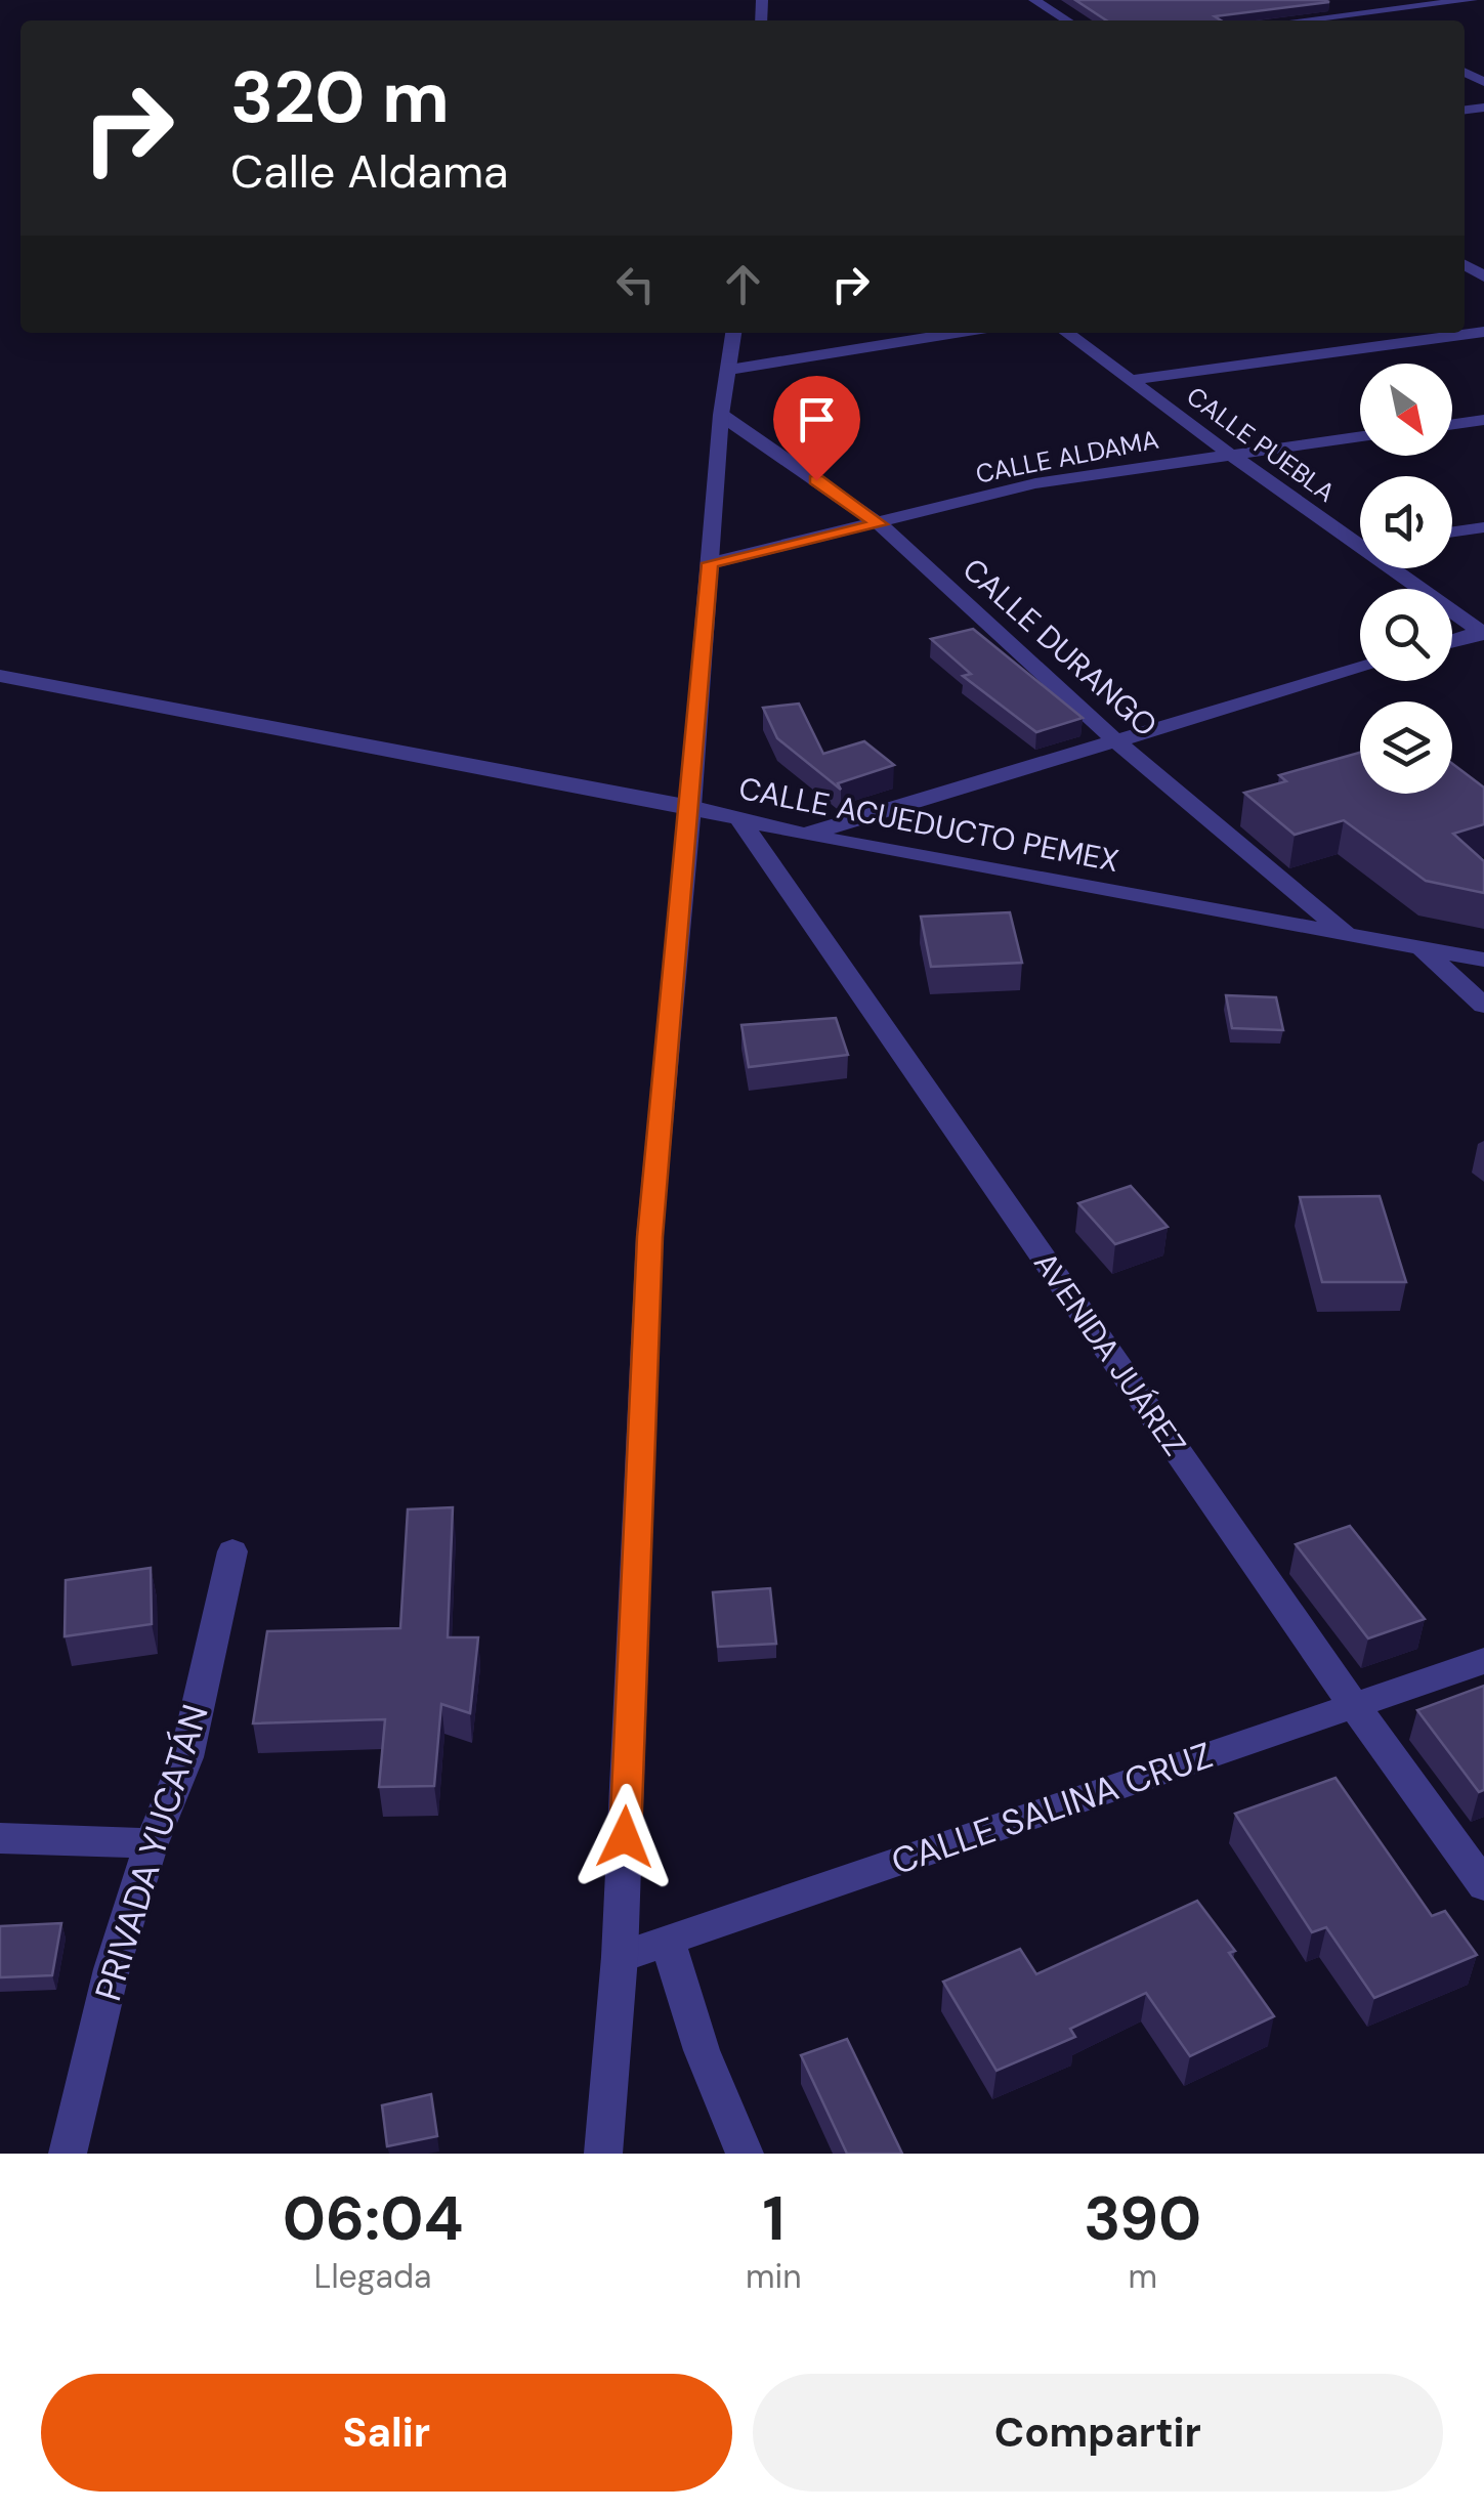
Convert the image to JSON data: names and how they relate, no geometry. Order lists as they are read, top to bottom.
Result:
{
  "streets": {
    "street": [
      "CALLE PUEBLA",
      "CALLE ALDAMA",
      "CALLE DURANGO",
      "CALLE ACUEDUCTO PEMEX",
      "AVENIDA JUÁREZ",
      "CALLE SALINA CRUZ",
      "PRIVADA YUCATÁN"
    ]
  },
  "crossings": [
    ["CALLE PUEBLA", "CALLE ALDAMA"],
    ["CALLE ALDAMA", "CALLE DURANGO"],
    ["CALLE DURANGO", "CALLE ACUEDUCTO PEMEX"],
    ["CALLE ACUEDUCTO PEMEX", "AVENIDA JUÁREZ"],
    ["AVENIDA JUÁREZ", "CALLE SALINA CRUZ"]
  ],
  "north": "bottom right",
  "page": {
    "turn": ["320 m", "Calle Aldama"],
    "eta": [
      "06:04",
      "Llegada",
      "1",
      "min",
      "390",
      "m"
    ],
    "buttons": ["Salir", "Compartir"]
  }
}
